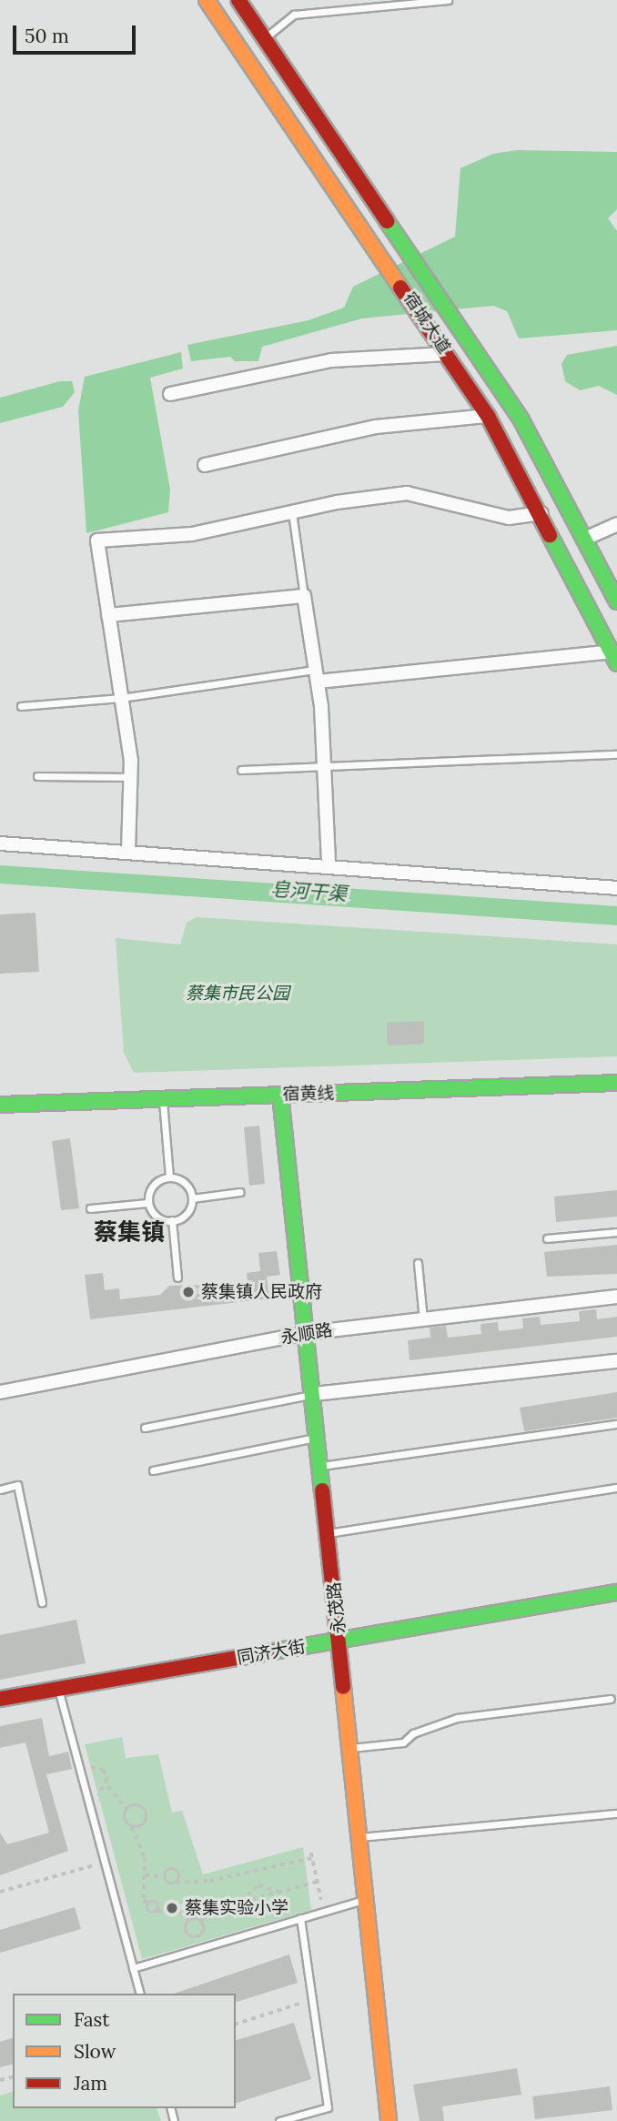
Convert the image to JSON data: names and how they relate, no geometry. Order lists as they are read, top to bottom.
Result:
{
  "streets": {
    "main road": [
      "宿城大道",
      "宿黄线",
      "永茂路",
      "同济大街"
    ],
    "street": ["永顺路"]
  },
  "crossings": [
    ["宿黄线", "永茂路"],
    ["永顺路", "永茂路"],
    ["永茂路", "同济大街"]
  ],
  "districts": ["蔡集镇"],
  "water": ["皂河干渠"],
  "parks": ["蔡集市民公园"],
  "places": ["蔡集镇人民政府", "蔡集实验小学"],
  "legend": ["Fast", "Slow", "Jam"],
  "scale_bar": "50 m"
}
